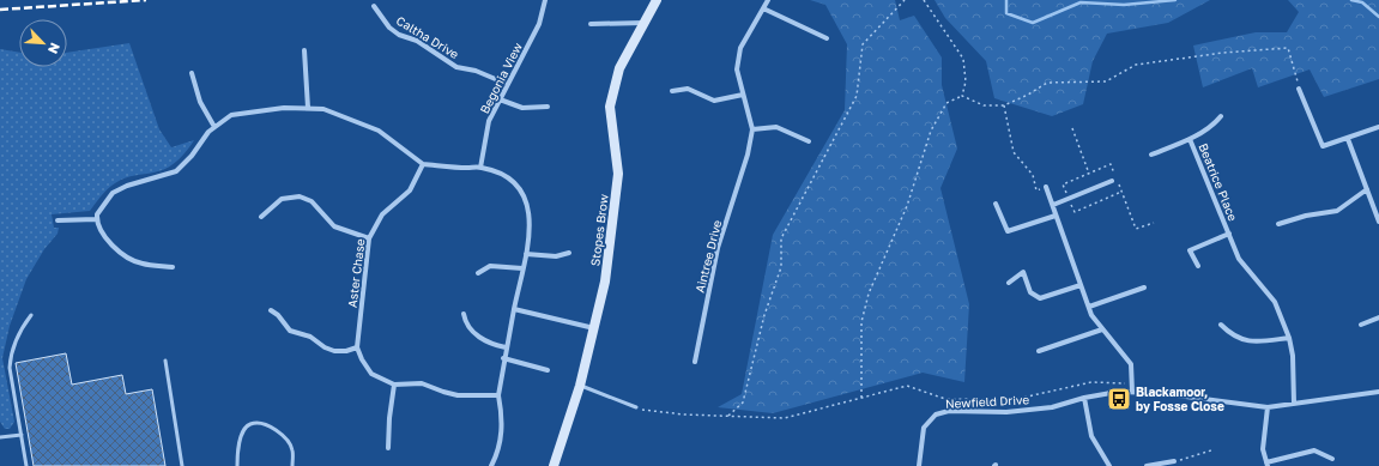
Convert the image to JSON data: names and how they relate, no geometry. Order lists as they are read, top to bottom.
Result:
{
  "streets": {
    "main road": ["Stopes Brow"],
    "street": [
      "Caltha Drive",
      "Begonia View",
      "Beatrice Place",
      "Aintree Drive",
      "Aster Chase",
      "Newfield Drive"
    ]
  },
  "crossings": [
    ["Caltha Drive", "Begonia View"],
    ["Beatrice Place", "Newfield Drive"]
  ],
  "places": {
    "bus stop": ["Blackamoor, by Fosse Close"]
  },
  "north": "bottom right"
}
